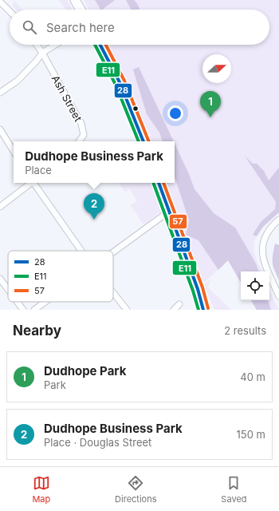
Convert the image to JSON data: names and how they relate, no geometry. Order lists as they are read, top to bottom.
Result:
{
  "streets": {
    "street": ["Ash Street"]
  },
  "lines": ["transit line 28", "transit line E11", "transit line 57"],
  "legend": ["28", "E11", "57"],
  "north": "right",
  "page": {
    "search": "Search here",
    "pins": ["1", "2"],
    "popup": ["Dudhope Business Park", "Place"],
    "heading": ["Nearby", "2 results"],
    "list": [
      {
        "mark": "1",
        "name": "Dudhope Park",
        "note": "Park",
        "value": "40 m"
      },
      {
        "mark": "2",
        "name": "Dudhope Business Park",
        "note": "Place · Douglas Street",
        "value": "150 m"
      }
    ],
    "nav": ["Map", "Directions", "Saved"]
  }
}
